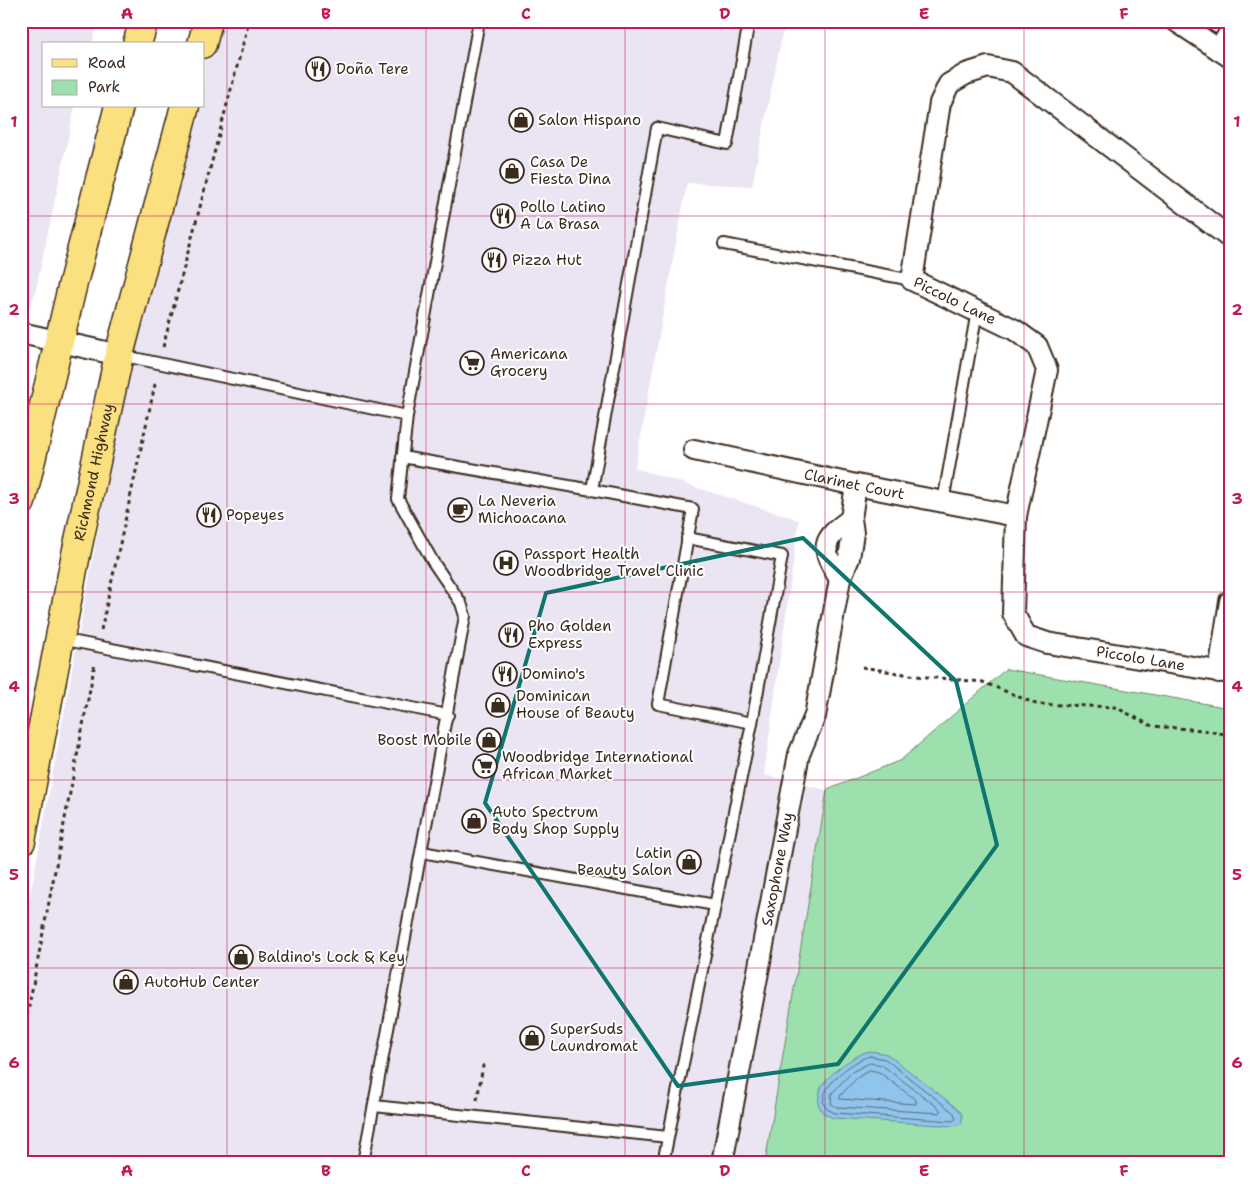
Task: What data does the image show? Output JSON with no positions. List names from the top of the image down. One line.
{"streets":{"main road":["Richmond Highway"],"street":["Piccolo Lane","Clarinet Court","Saxophone Way"]},"crossings":[["Piccolo Lane","Clarinet Court"],["Clarinet Court","Saxophone Way"]],"places":{"restaurant":["Doña Tere","Pollo Latino A La Brasa","Pizza Hut","Popeyes","Pho Golden Express","Domino's"],"shop":["Salon Hispano","Casa De Fiesta Dina","Dominican House of Beauty","Boost Mobile","Auto Spectrum Body Shop Supply","Latin Beauty Salon","Baldino's Lock & Key","AutoHub Center","SuperSuds Laundromat"],"supermarket":["Americana Grocery","Woodbridge International African Market"],"cafe":["La Neveria Michoacana"],"hospital":["Passport Health Woodbridge Travel Clinic"]},"legend":["Road","Park"],"grid":{"columns":["A","B","C","D","E","F"],"rows":["1","2","3","4","5","6"]}}
